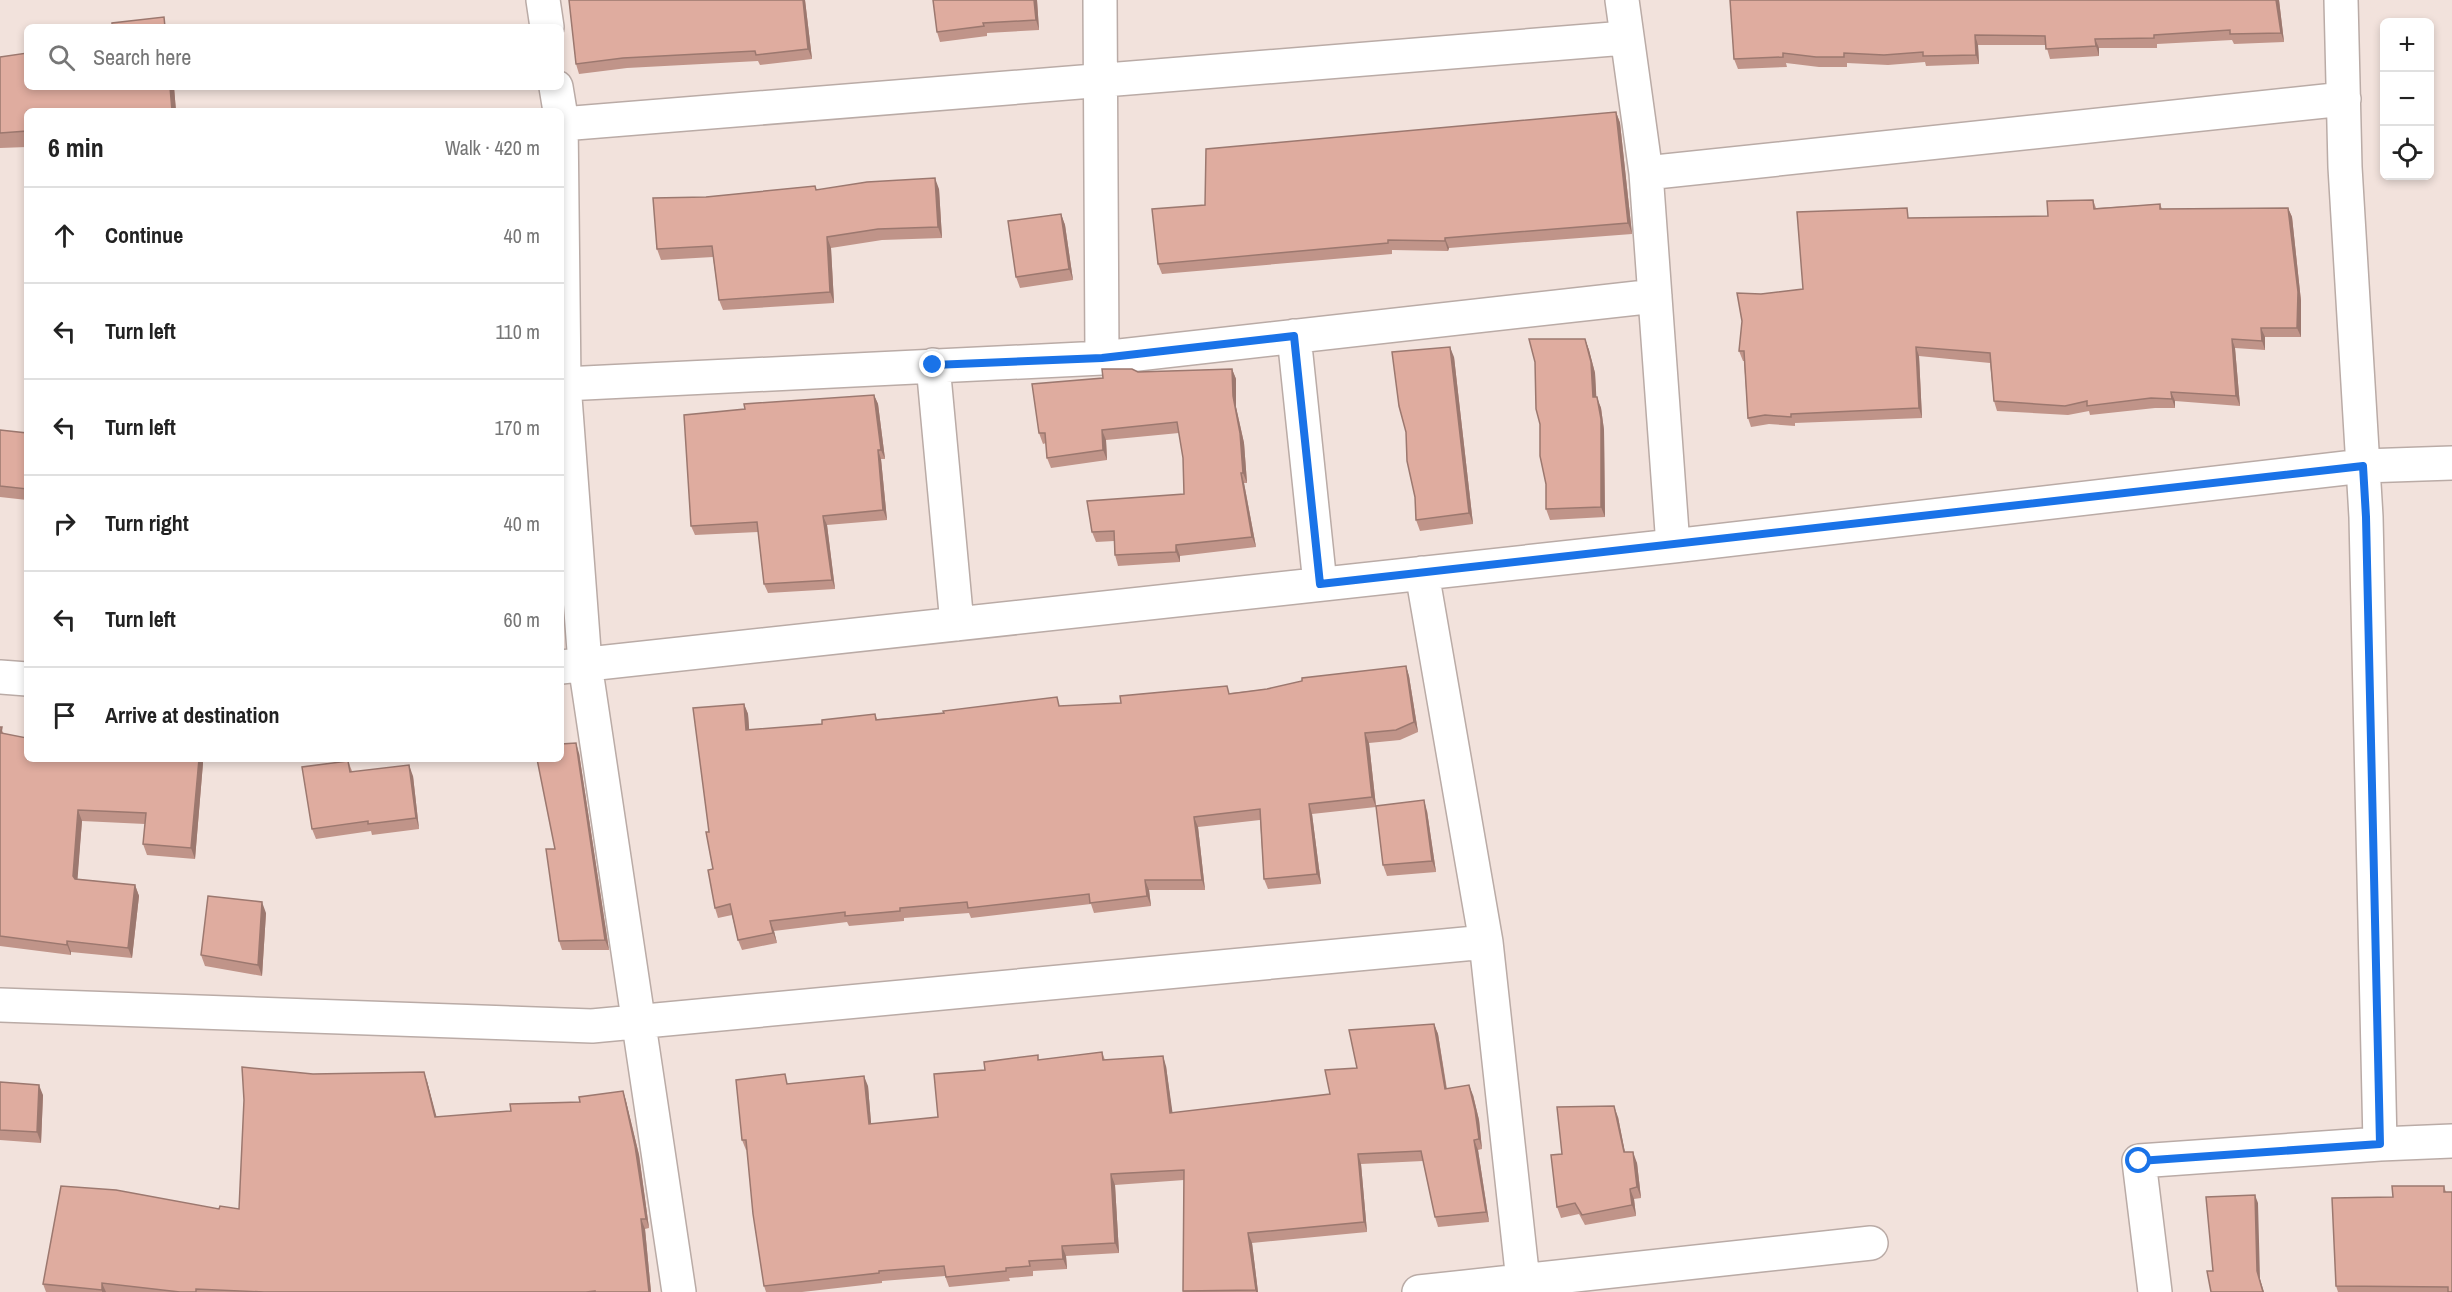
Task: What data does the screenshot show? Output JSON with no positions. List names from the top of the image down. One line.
{"page":{"map_buttons":["+","−"],"search":"Search here","heading":["6 min","Walk · 420 m"],"list":[["Continue","40 m"],["Turn left","110 m"],["Turn left","170 m"],["Turn right","40 m"],["Turn left","60 m"],"Arrive at destination"]}}
